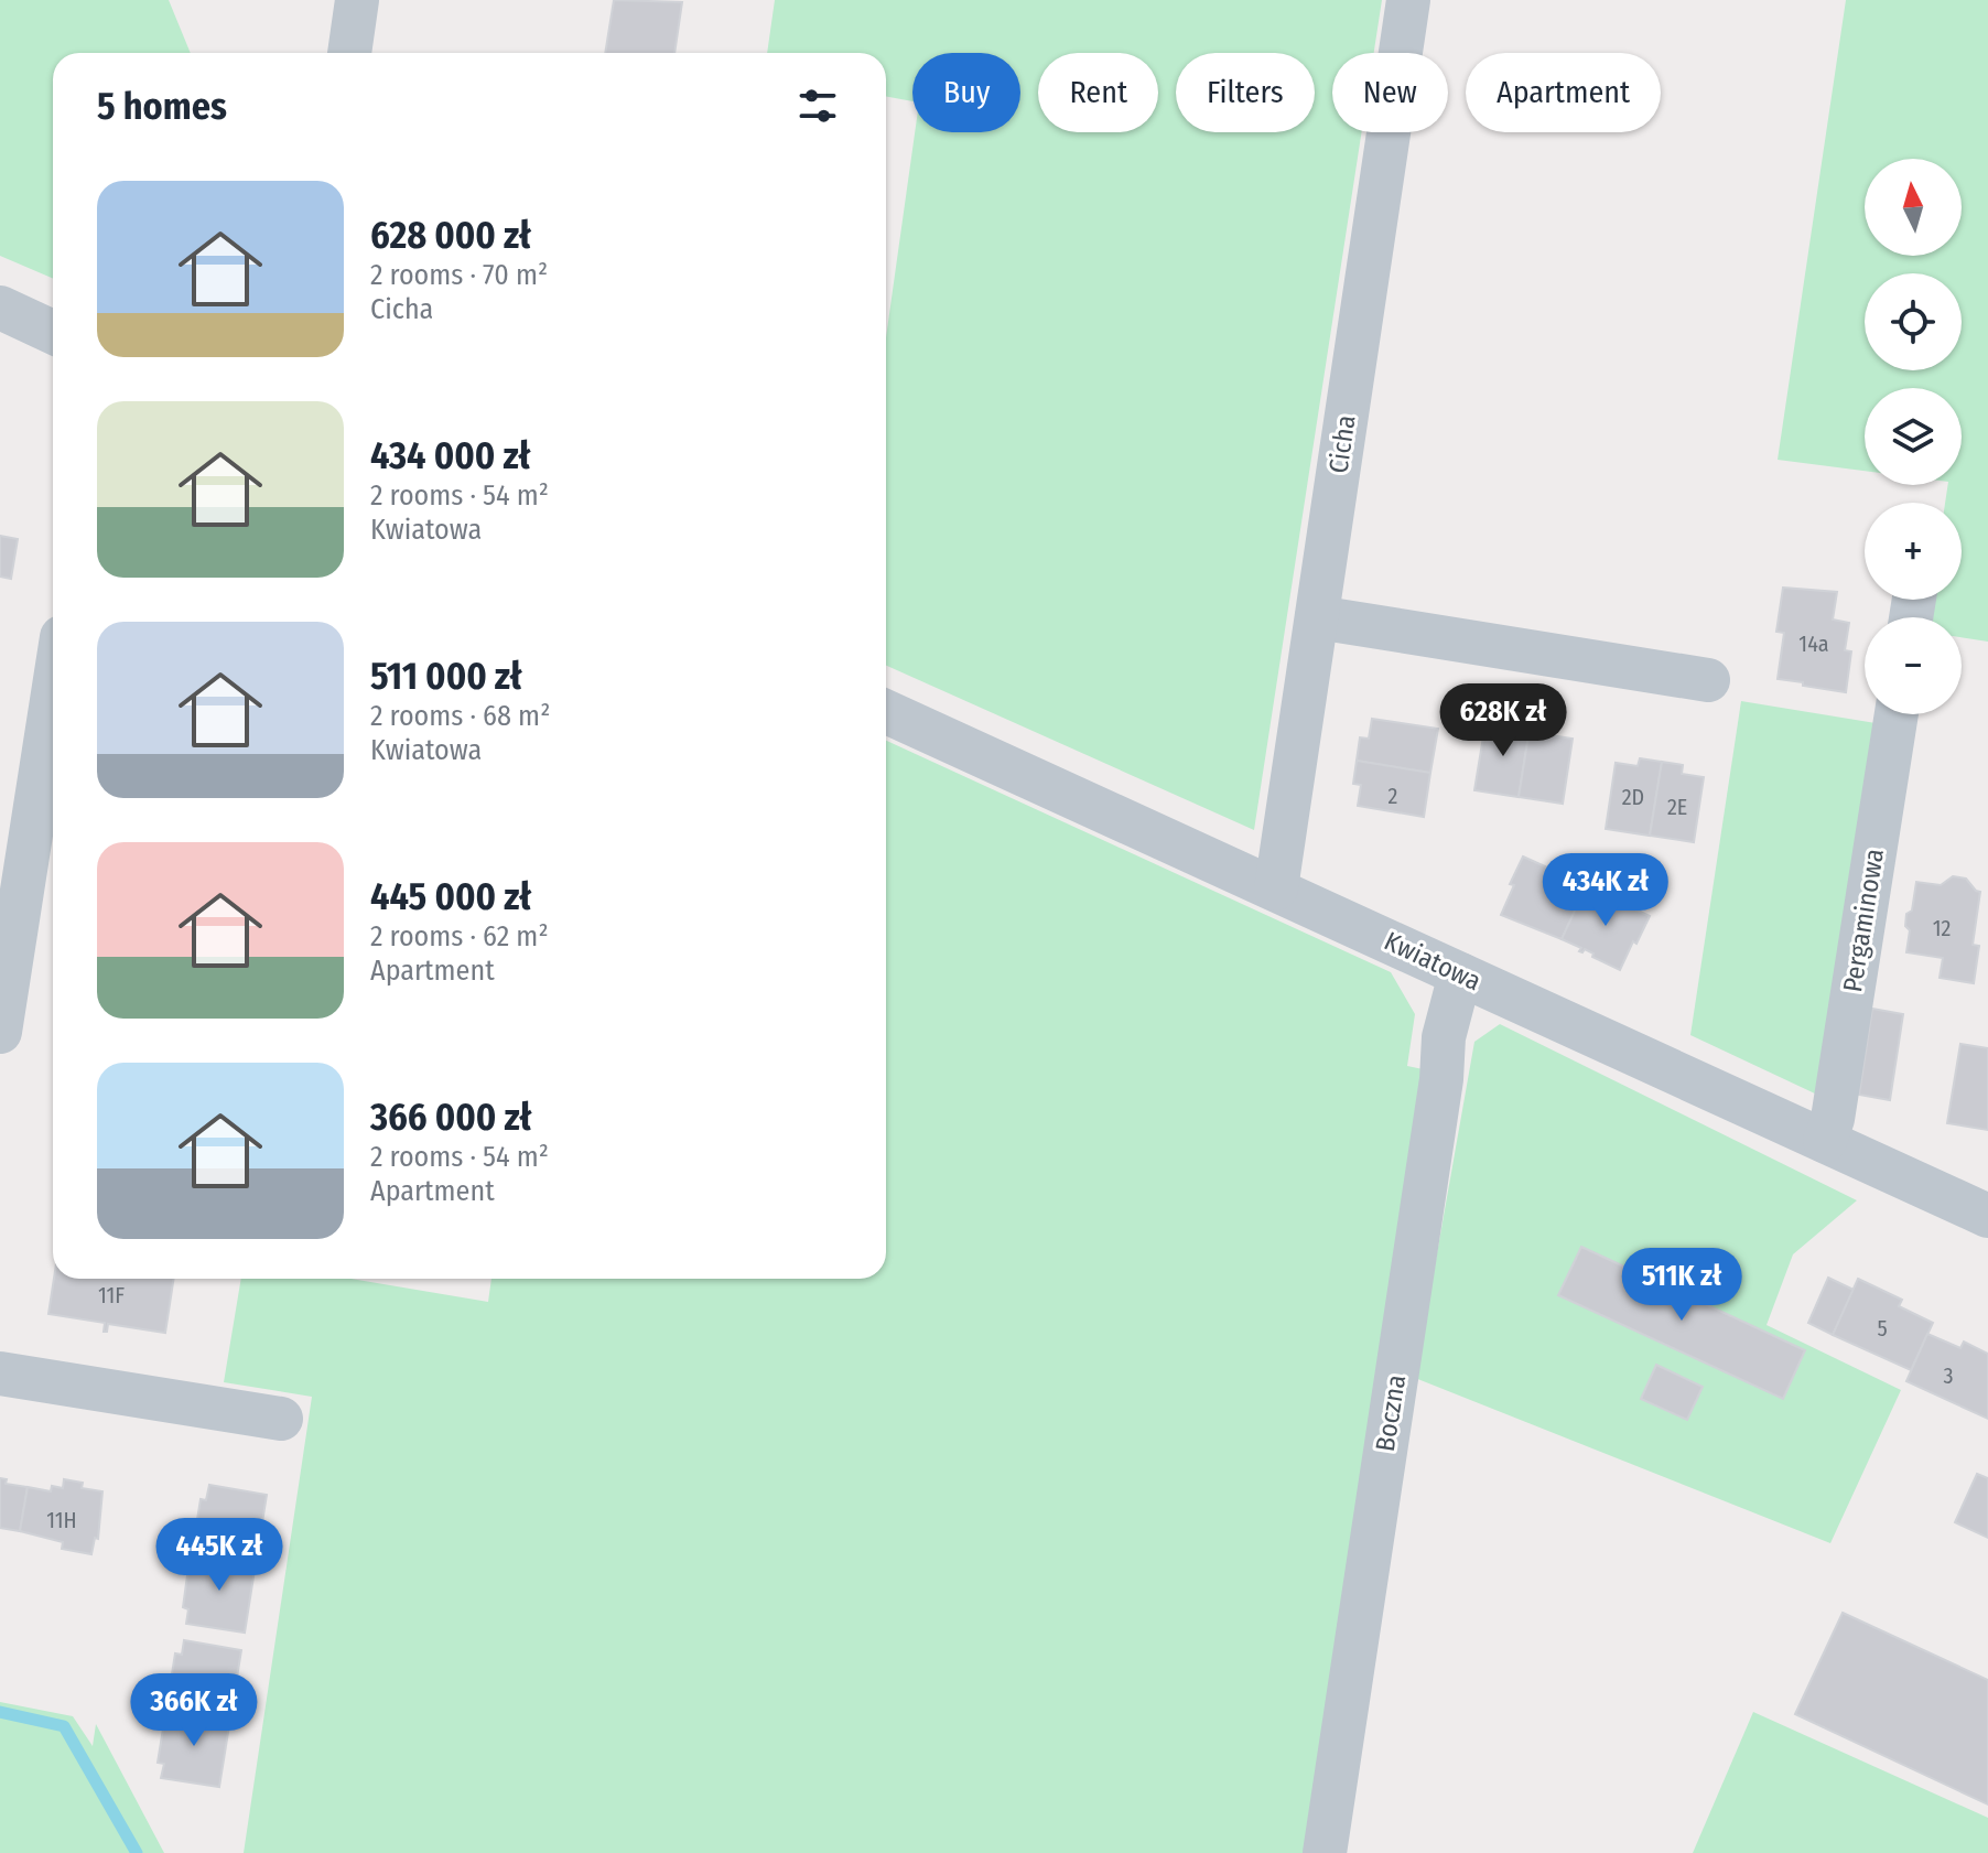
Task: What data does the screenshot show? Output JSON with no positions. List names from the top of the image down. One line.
{"streets":{"street":["Cicha","Pergaminowa","Kwiatowa","Boczna"]},"crossings":[["Cicha","Kwiatowa"],["Pergaminowa","Kwiatowa"],["Kwiatowa","Boczna"]],"house_numbers":["14a","2","2D","2E","12","11F","5","3","11H"],"north":"top","page":{"chip":["Buy","Rent","Filters","New","Apartment"],"heading":"5 homes","map_buttons":["+","−"],"list":[{"name":"628 000 zł","note":"2 rooms · 70 m² · Cicha"},{"name":"434 000 zł","note":"2 rooms · 54 m² · Kwiatowa"},{"name":"511 000 zł","note":"2 rooms · 68 m² · Kwiatowa"},{"name":"445 000 zł","note":"2 rooms · 62 m² · Apartment"},{"name":"366 000 zł","note":"2 rooms · 54 m² · Apartment"}],"price":["628K zł","434K zł","511K zł","445K zł","366K zł"]}}
